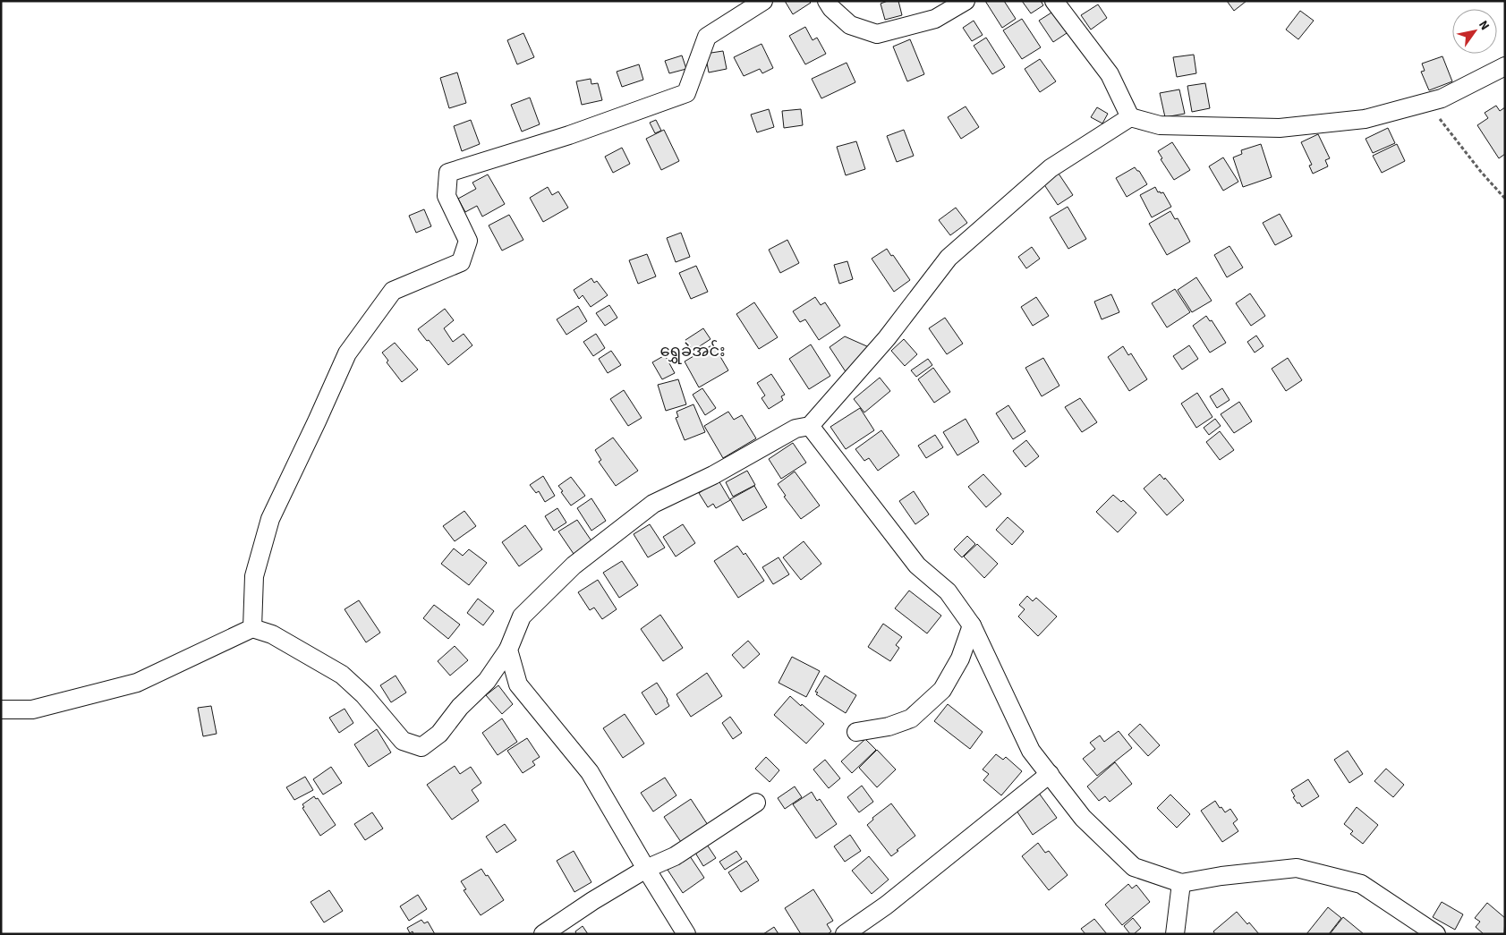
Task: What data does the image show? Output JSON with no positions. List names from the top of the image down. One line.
{"districts":["ရွှေခဲအင်း"],"north":"top right"}
